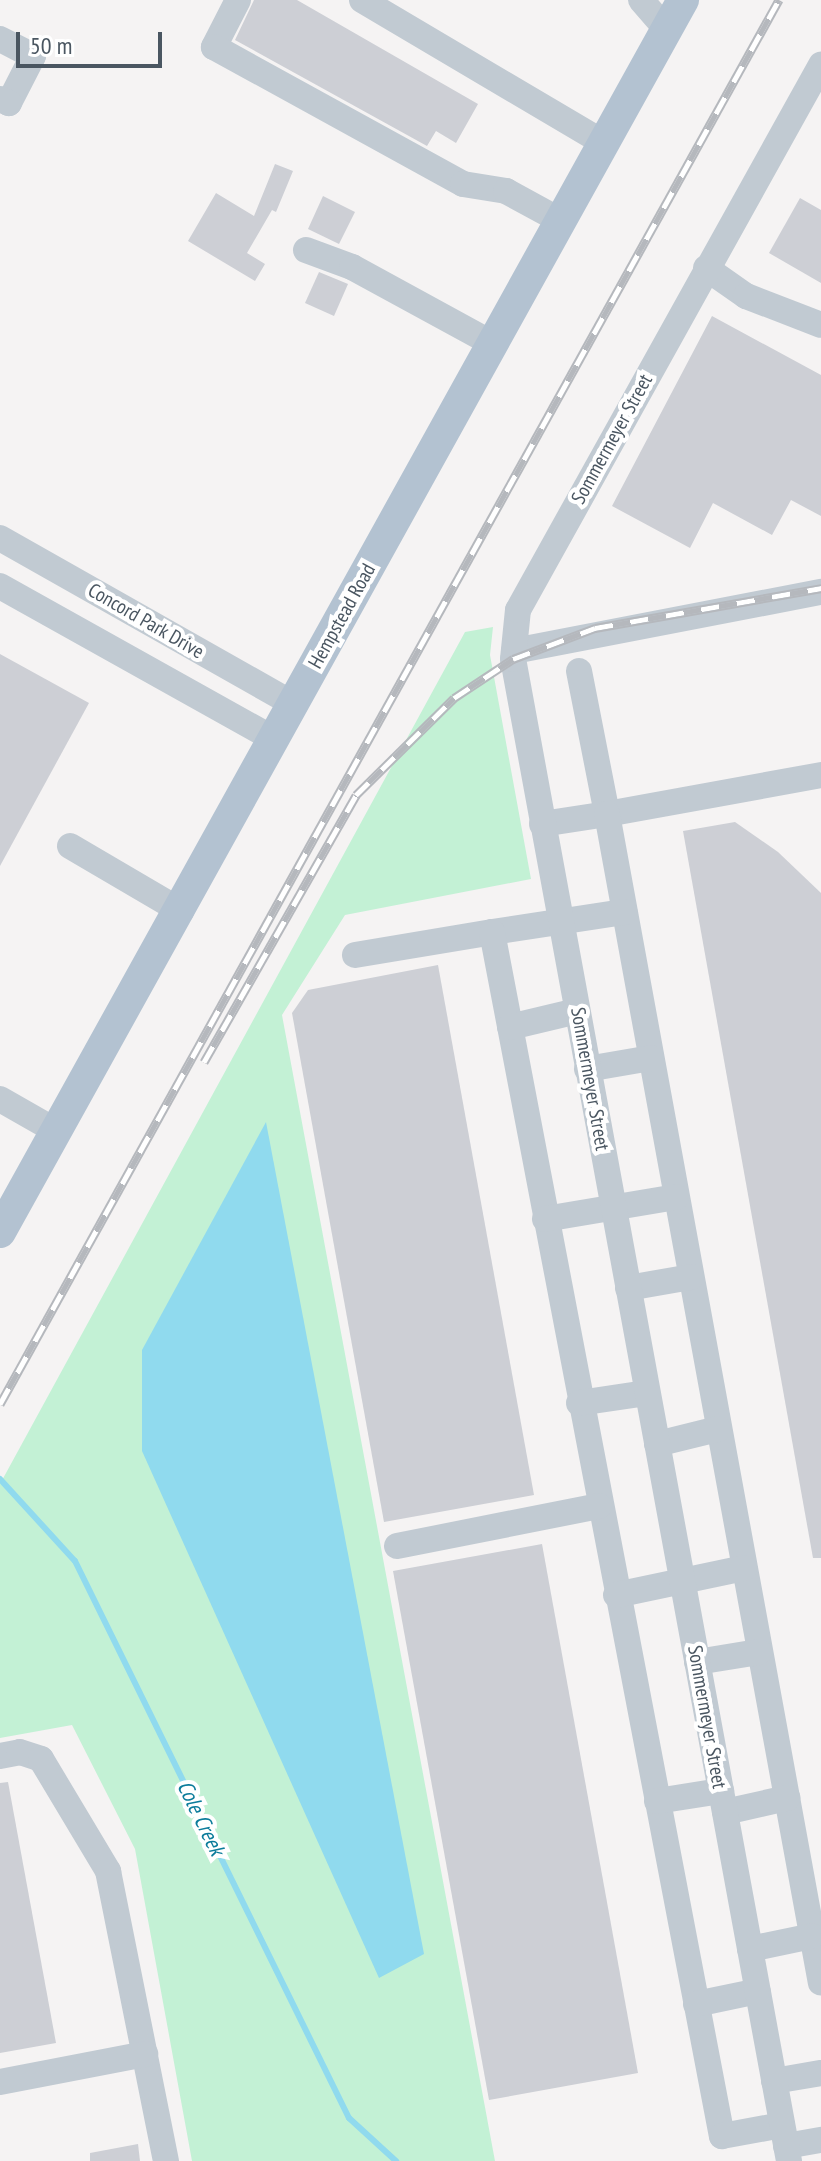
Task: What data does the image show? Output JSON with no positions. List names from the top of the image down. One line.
{"streets":{"main road":["Hempstead Road"],"street":["Sommermeyer Street","Concord Park Drive"]},"crossings":[["Hempstead Road","Concord Park Drive"]],"water":["Cole Creek"],"scale_bar":"50 m"}
